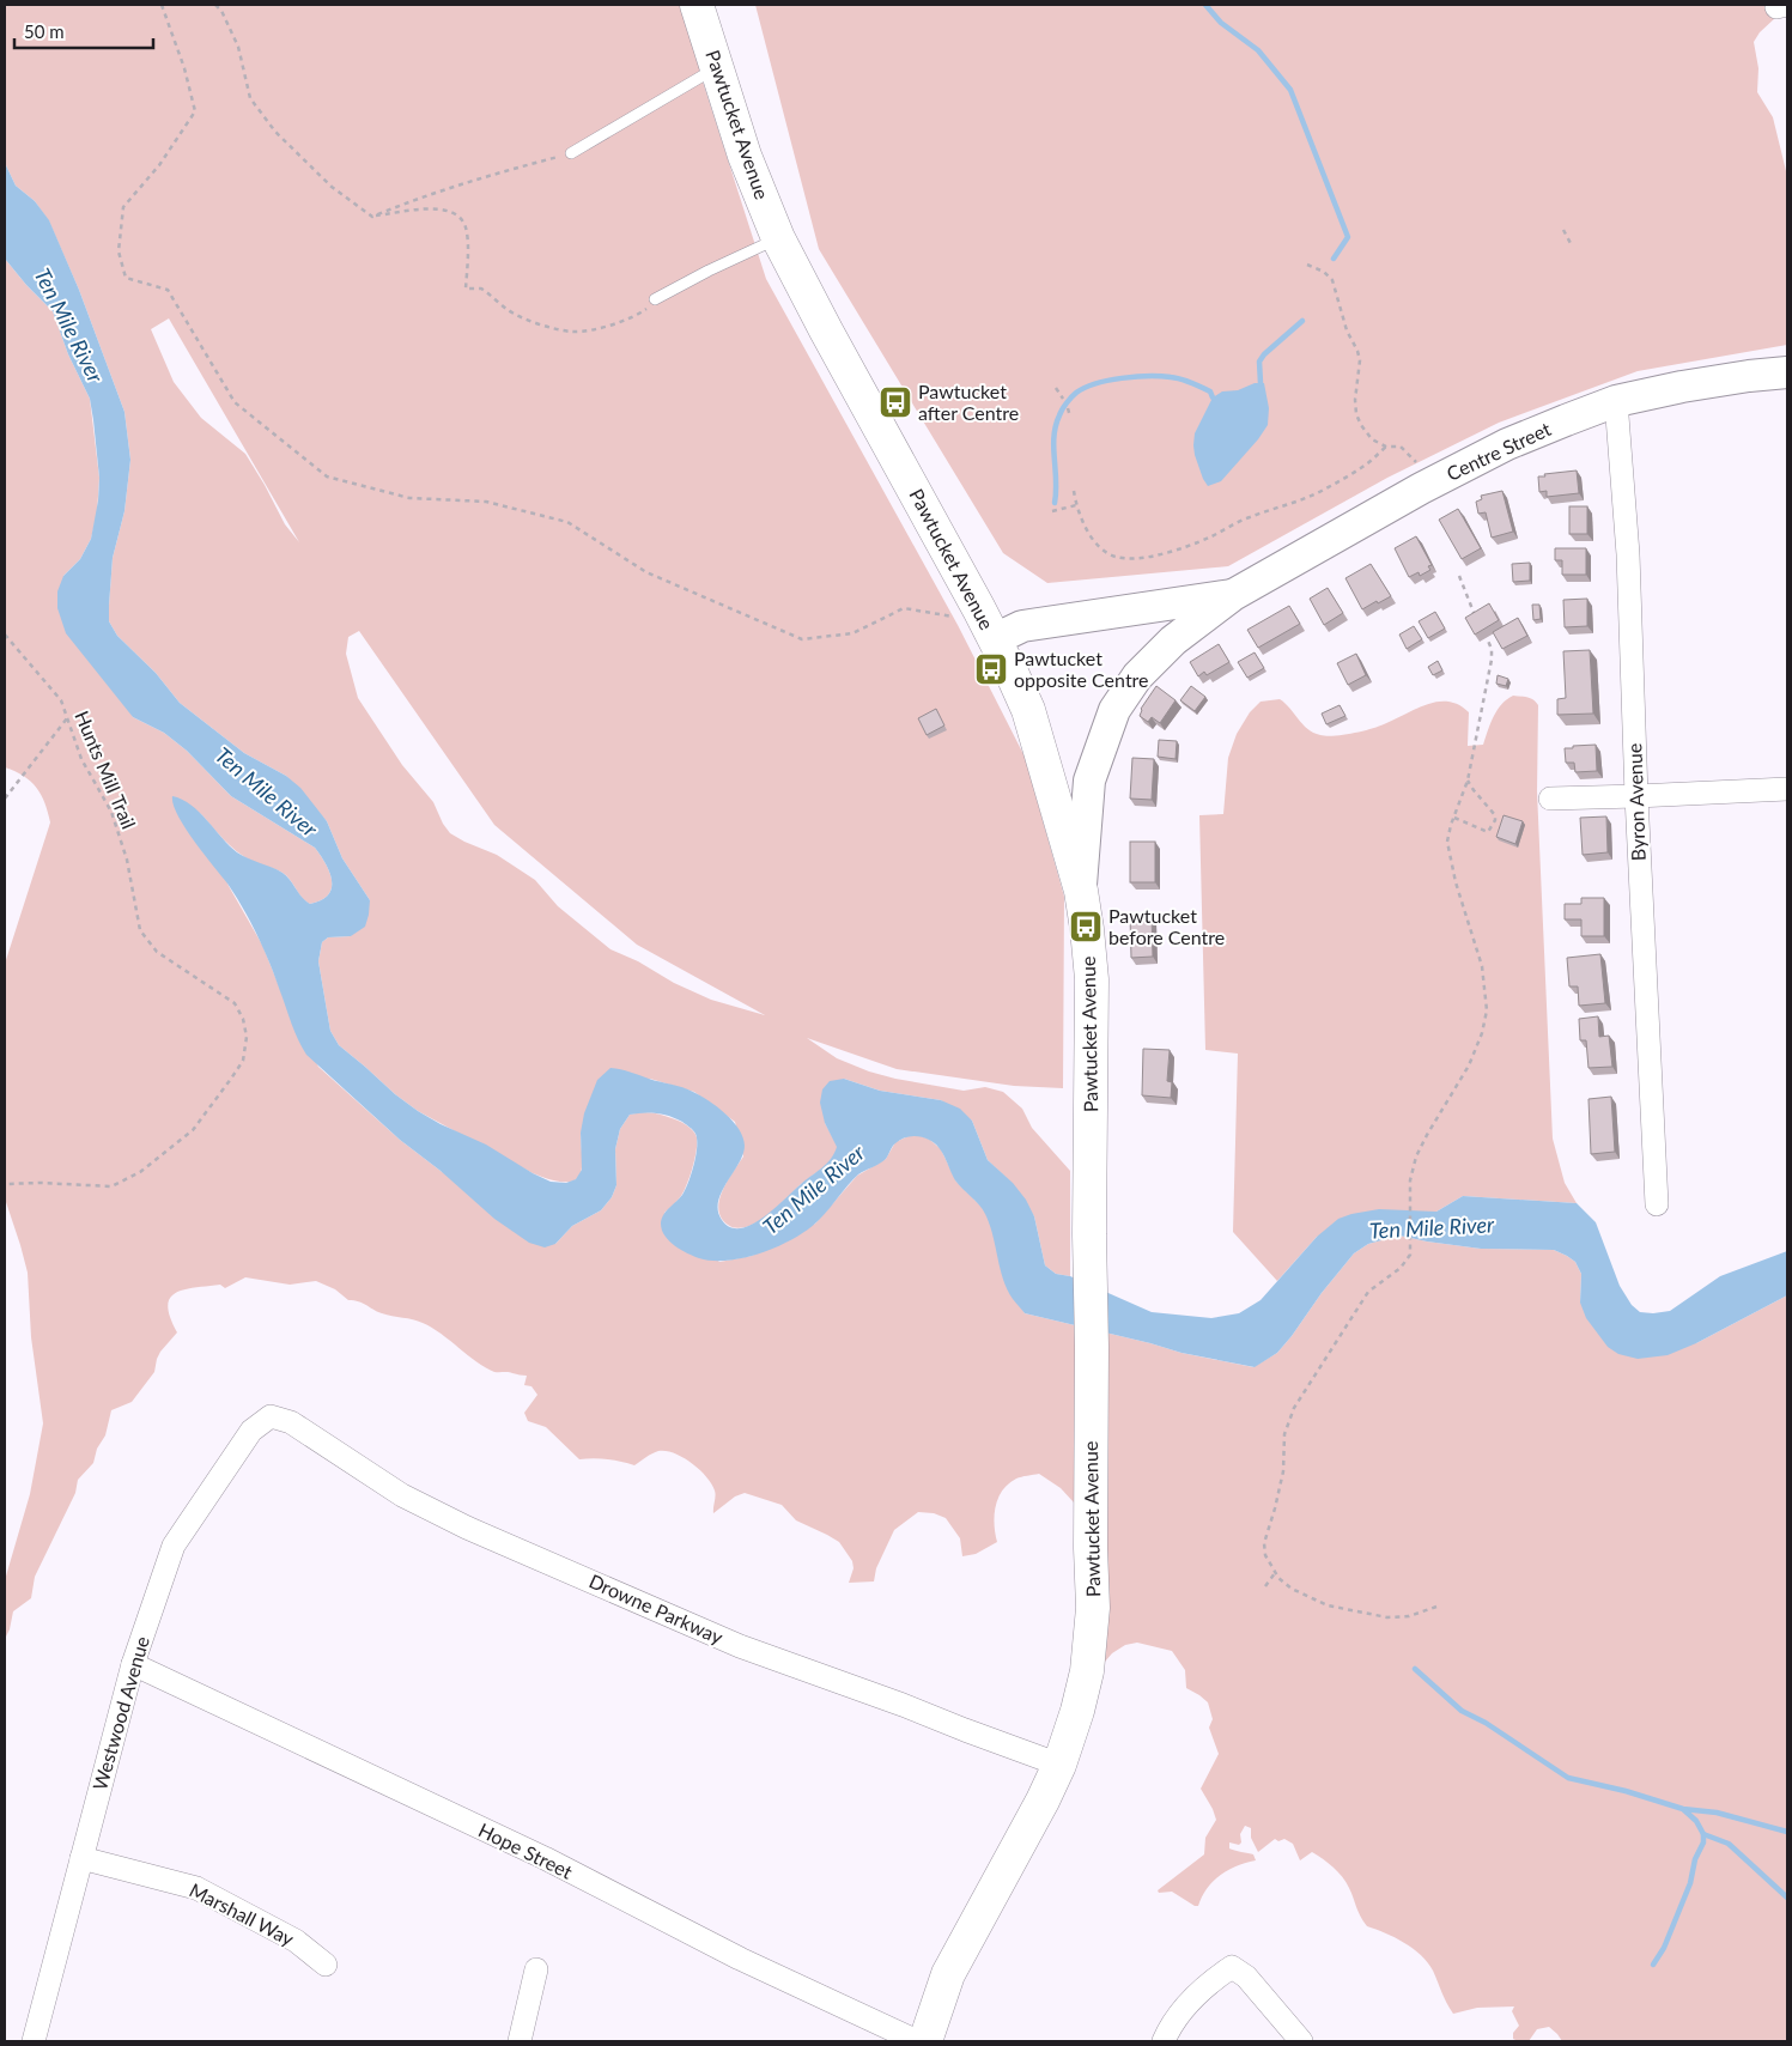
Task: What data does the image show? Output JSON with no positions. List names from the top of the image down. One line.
{"streets":{"main road":["Pawtucket Avenue","Centre Street"],"street":["Byron Avenue","Drowne Parkway","Westwood Avenue","Hope Street","Marshall Way"],"path":["Hunts Mill Trail"]},"crossings":[["Pawtucket Avenue","Centre Street"],["Pawtucket Avenue","Drowne Parkway"],["Centre Street","Byron Avenue"],["Drowne Parkway","Westwood Avenue"],["Westwood Avenue","Hope Street"],["Westwood Avenue","Marshall Way"]],"water":["Ten Mile River"],"places":{"bus stop":["Pawtucket after Centre","Pawtucket opposite Centre","Pawtucket before Centre"]},"scale_bar":"50 m"}
